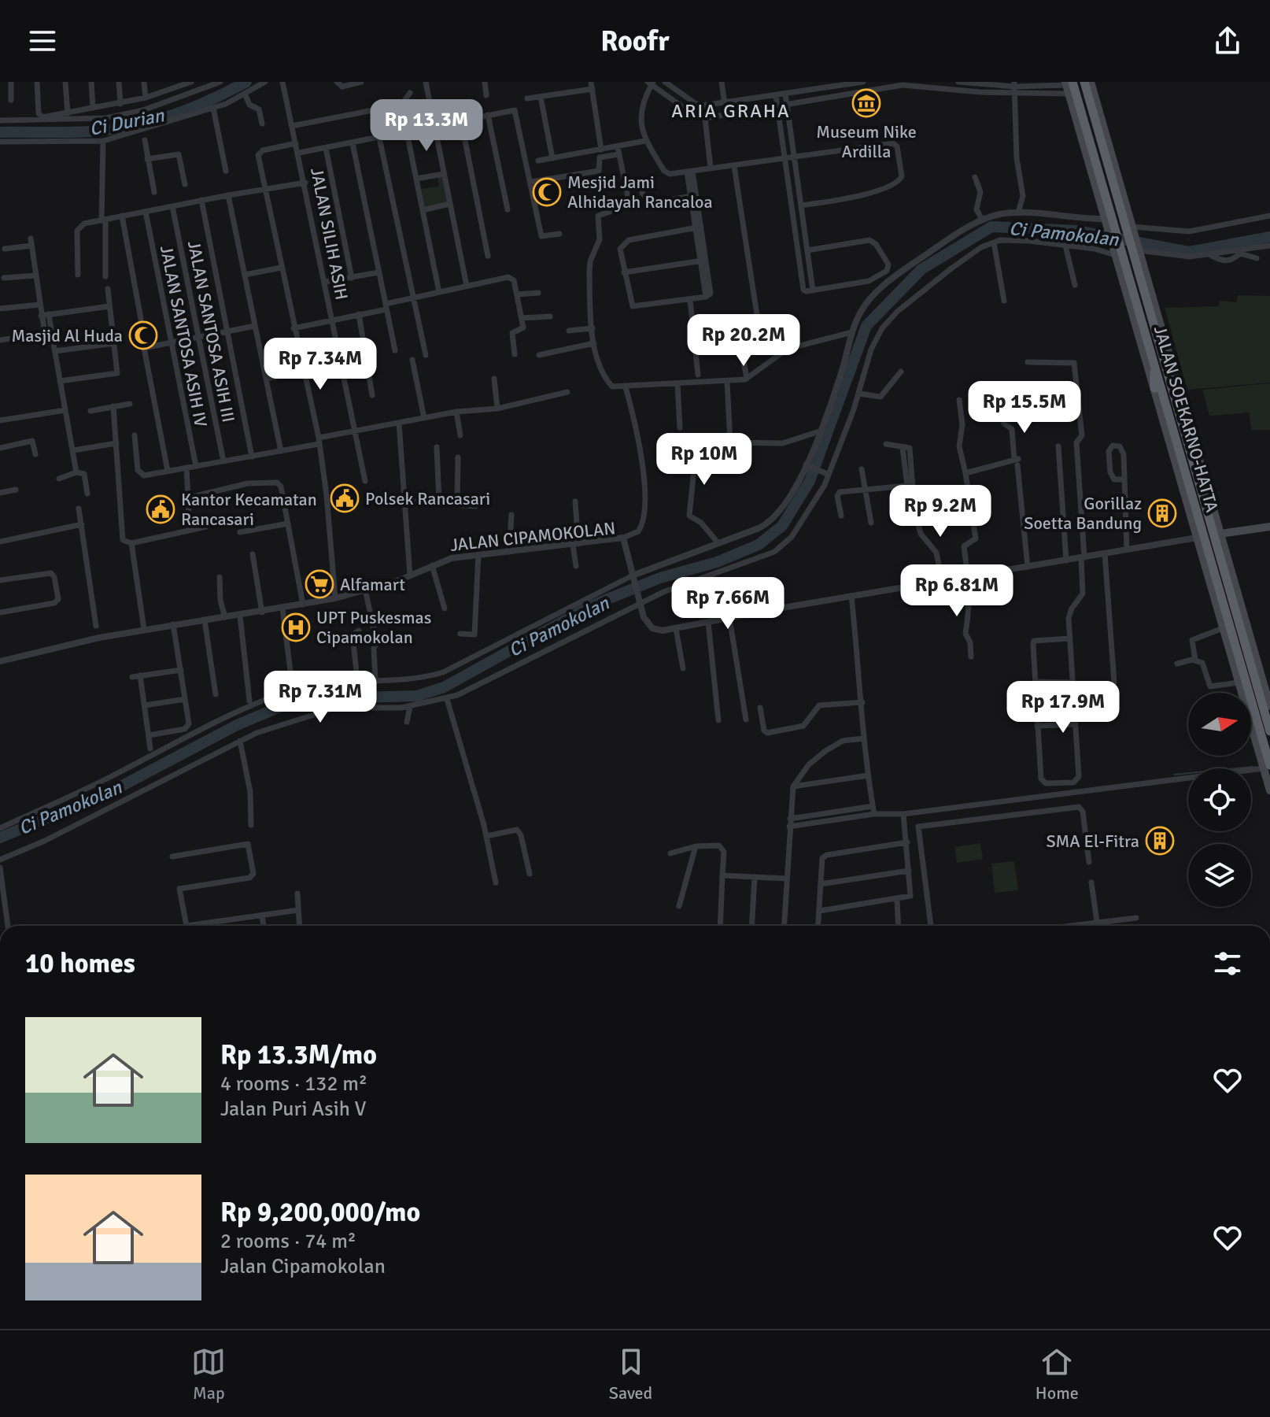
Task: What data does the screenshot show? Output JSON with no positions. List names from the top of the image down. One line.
{"streets":{"highway":["JALAN SOEKARNO-HATTA"],"street":["JALAN SILIH ASIH","JALAN SANTOSA ASIH III","JALAN SANTOSA ASIH IV","JALAN CIPAMOKOLAN"]},"crossings":[["JALAN SOEKARNO-HATTA","JALAN CIPAMOKOLAN"]],"districts":["ARIA GRAHA"],"water":["Ci Durian","Ci Pamokolan"],"places":{"museum":["Museum Nike Ardilla"],"mosque":["Mesjid Jami Alhidayah Rancaloa","Masjid Al Huda"],"public building":["Polsek Rancasari","Kantor Kecamatan Rancasari"],"building":["Gorillaz Soetta Bandung","SMA El-Fitra"],"supermarket":["Alfamart"],"hospital":["UPT Puskesmas Cipamokolan"]},"north":"right","page":{"header":"Roofr","price":["Rp 13.3M","Rp 20.2M","Rp 7.34M","Rp 15.5M","Rp 10M","Rp 9.2M","Rp 6.81M","Rp 7.66M","Rp 7.31M","Rp 17.9M"],"heading":"10 homes","list":[{"name":"Rp 13.3M/mo","note":"4 rooms · 132 m² · Jalan Puri Asih V"},{"name":"Rp 9,200,000/mo","note":"2 rooms · 74 m² · Jalan Cipamokolan"}],"tabs":["Map","Saved","Home"]}}
